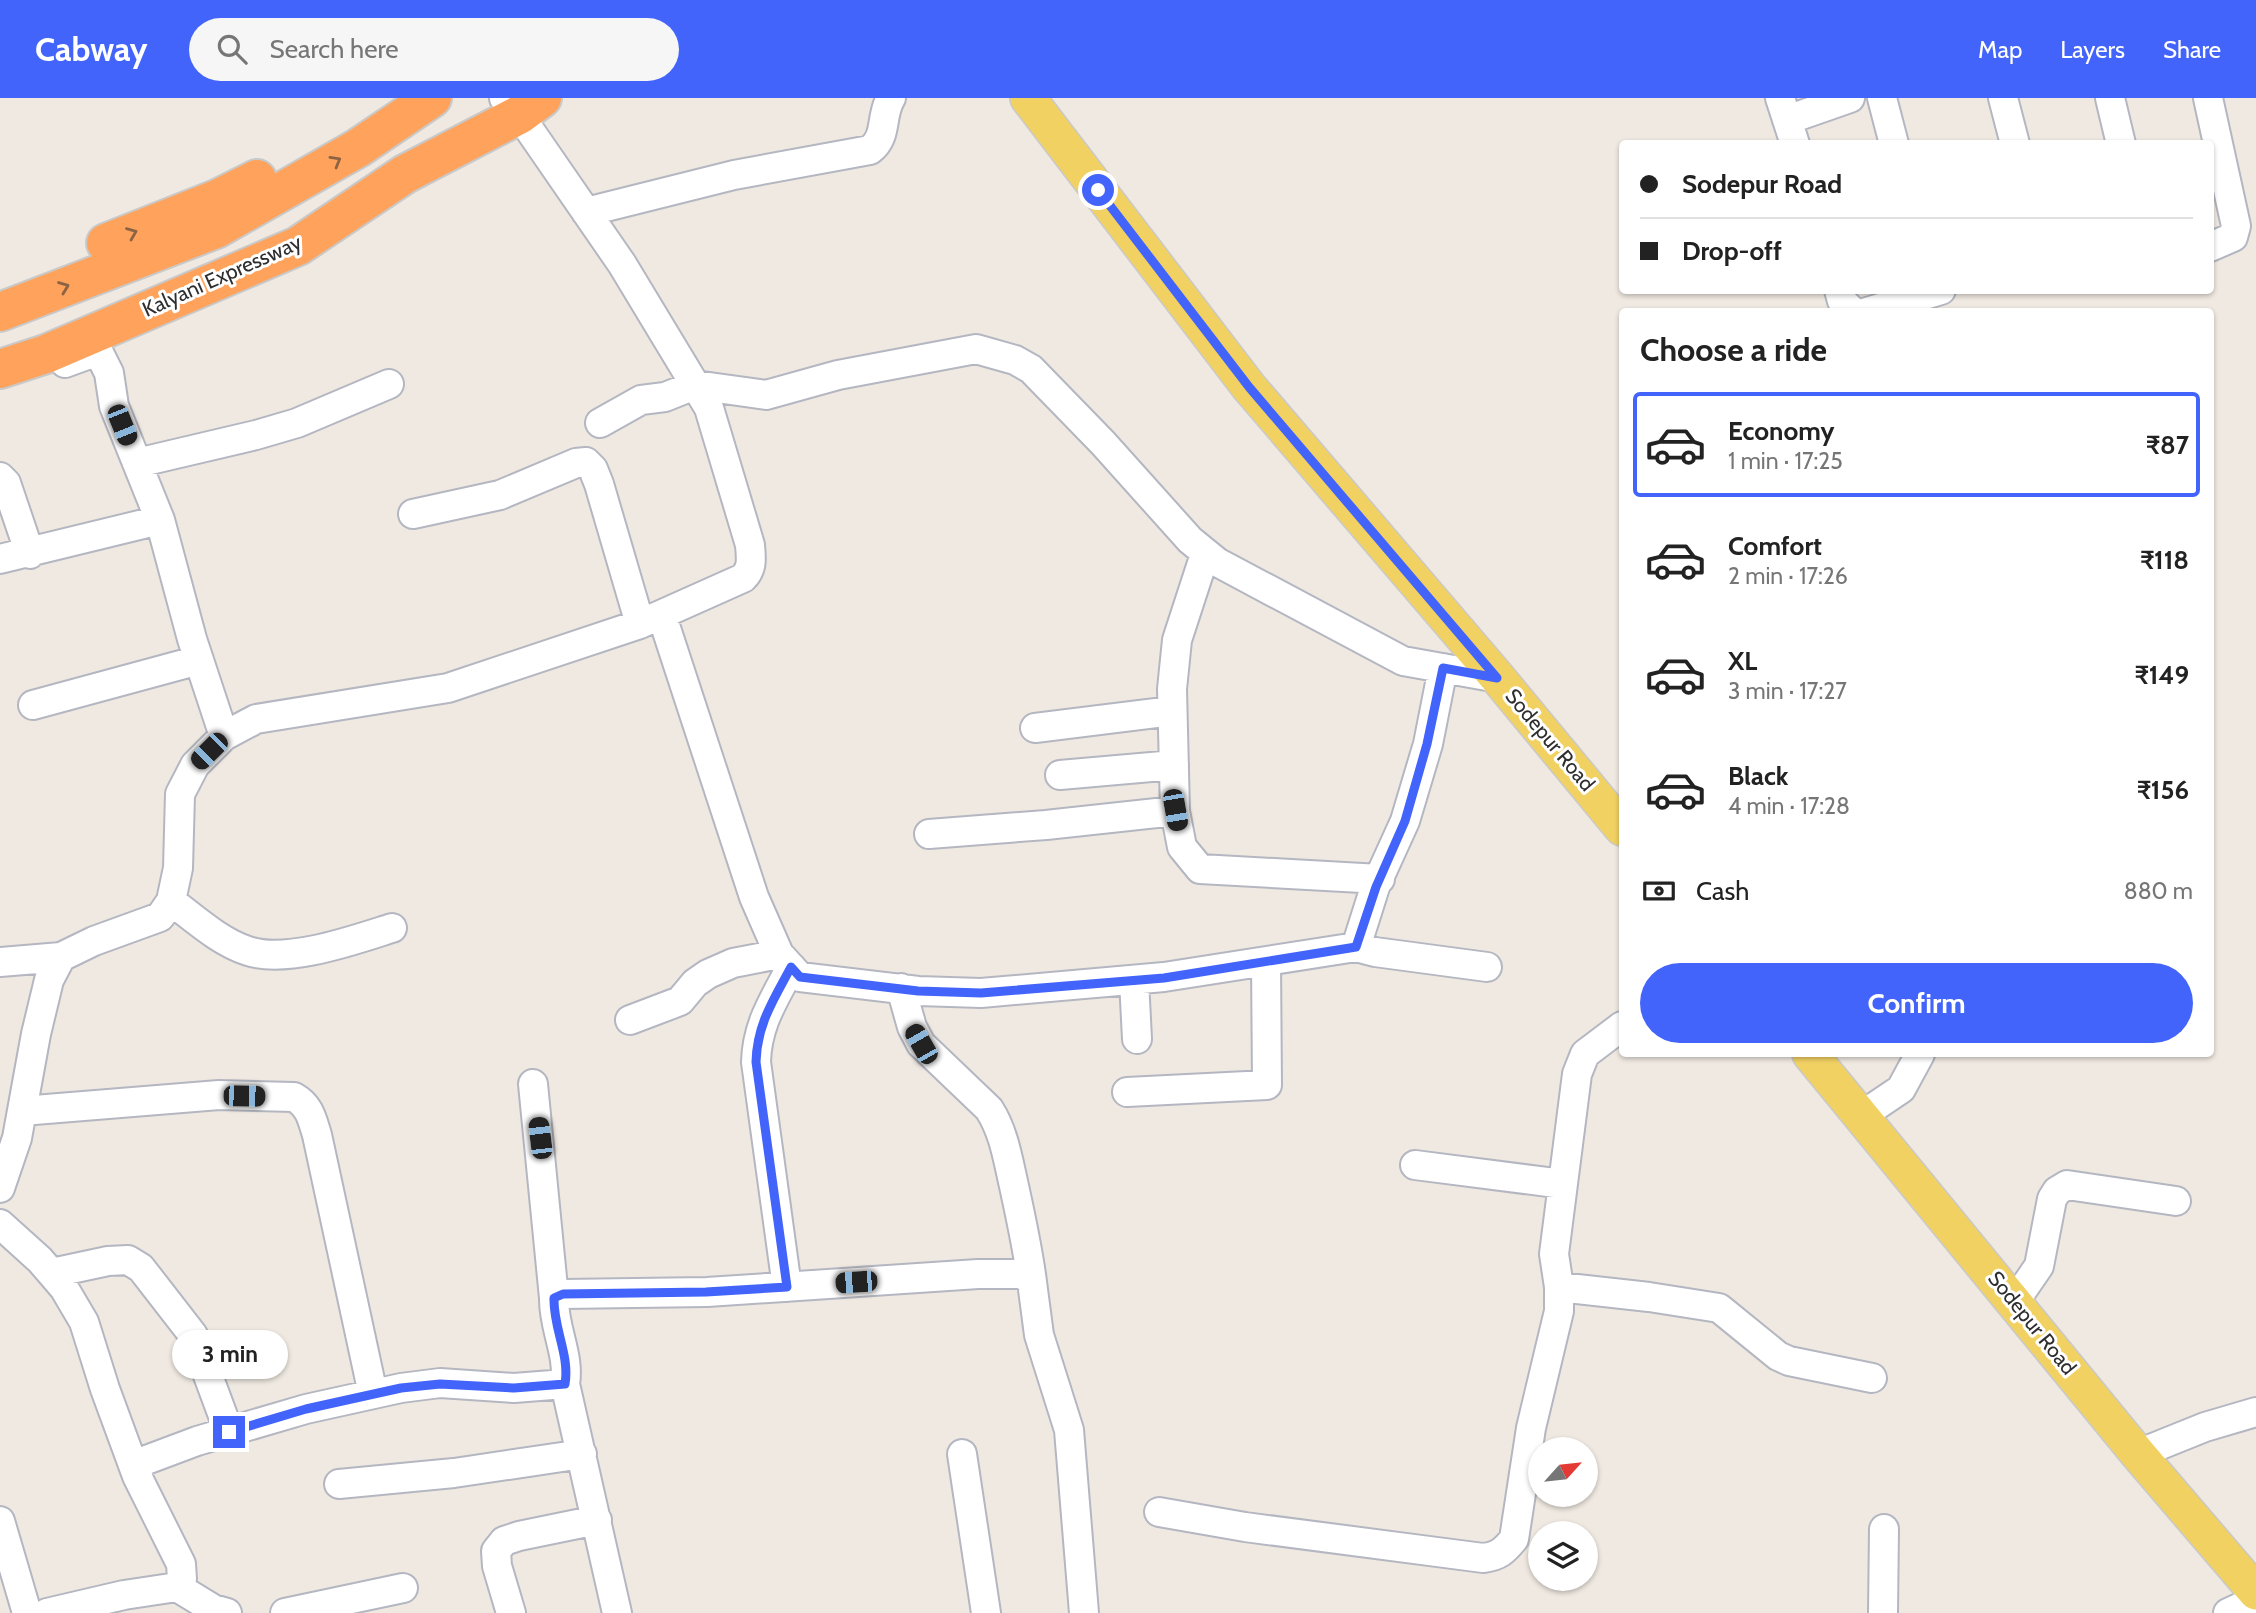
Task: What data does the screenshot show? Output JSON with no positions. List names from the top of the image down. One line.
{"streets":{"highway":["Kalyani Expressway"],"main road":["Sodepur Road"]},"north":"top right","page":{"header":"Cabway","search":"Search here","nav":["Map","Layers","Share"],"banner":["Sodepur Road","Drop-off"],"heading":"Choose a ride","list":[{"name":"Economy","note":"1 min · 17:25","value":"₹87"},{"name":"Comfort","note":"2 min · 17:26","value":"₹118"},{"name":"XL","note":"3 min · 17:27","value":"₹149"},{"name":"Black","note":"4 min · 17:28","value":"₹156"}],"pay":["Cash","880 m"],"buttons":"Confirm","bubble":"3 min"}}
